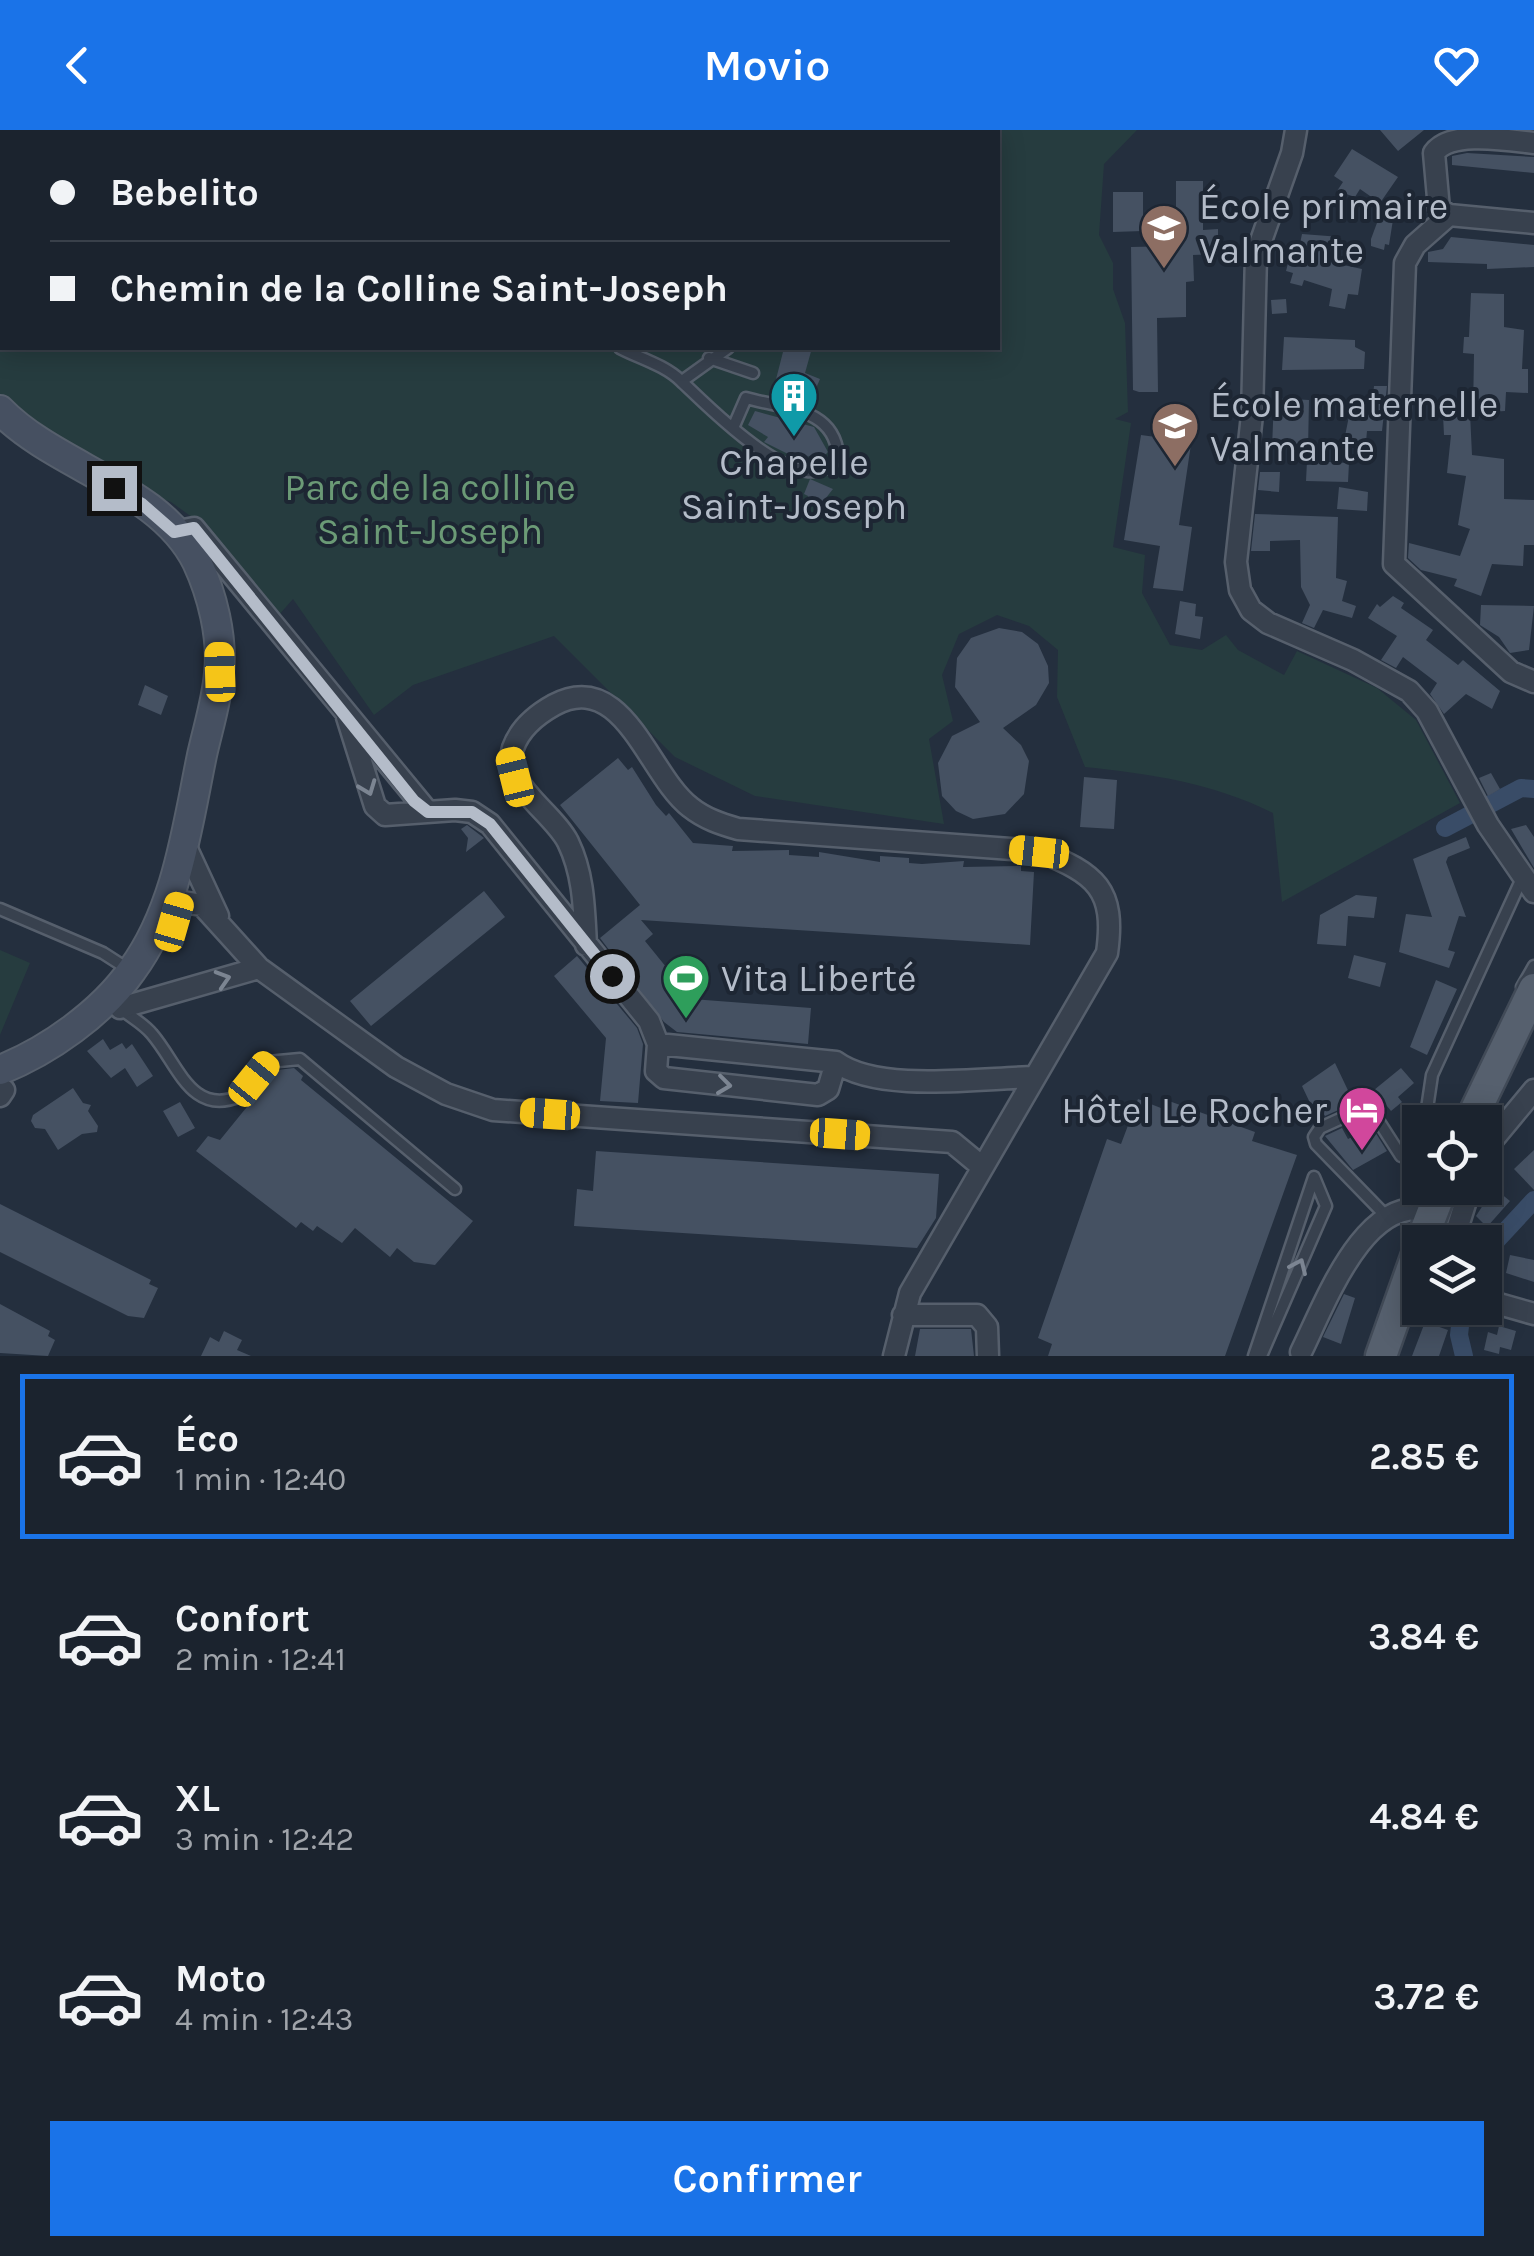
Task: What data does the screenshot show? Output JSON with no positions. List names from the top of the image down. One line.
{"parks":["Parc de la colline Saint-Joseph"],"places":{"school or university":["École primaire Valmante","École maternelle Valmante"],"building":["Chapelle Saint-Joseph"],"sports":["Vita Liberté"],"hotel":["Hôtel Le Rocher"]},"page":{"header":"Movio","banner":["Bebelito","Chemin de la Colline Saint-Joseph"],"list":[{"name":"Éco","note":"1 min · 12:40","value":"2.85 €"},{"name":"Confort","note":"2 min · 12:41","value":"3.84 €"},{"name":"XL","note":"3 min · 12:42","value":"4.84 €"},{"name":"Moto","note":"4 min · 12:43","value":"3.72 €"}],"buttons":"Confirmer"}}
